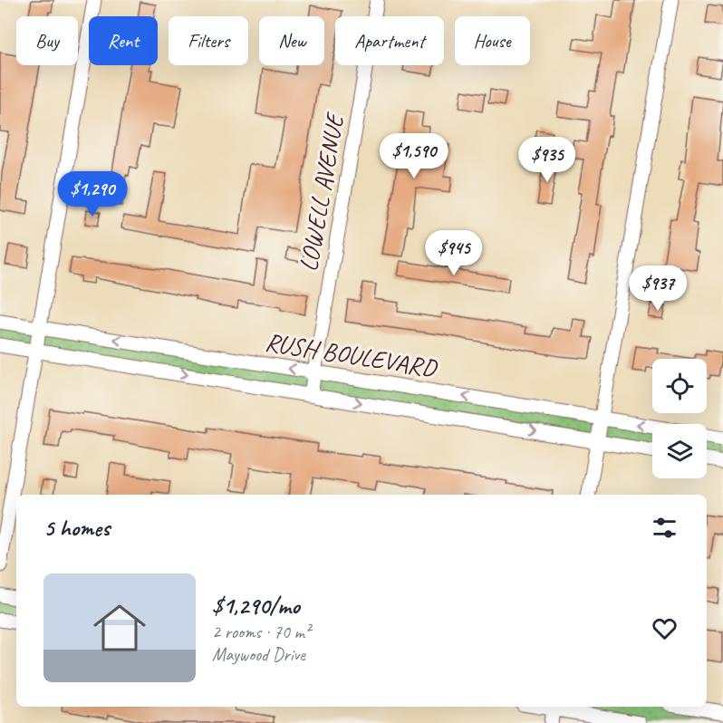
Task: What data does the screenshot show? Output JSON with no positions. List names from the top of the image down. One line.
{"streets":{"street":["LOWELL AVENUE","RUSH BOULEVARD"]},"crossings":[["LOWELL AVENUE","RUSH BOULEVARD"]],"page":{"chip":["Buy","Rent","Filters","New","Apartment","House"],"price":["$1,590","$935","$1,290","$945","$937"],"heading":"5 homes","list":[{"name":"$1,290/mo","note":"2 rooms · 70 m² · Maywood Drive"}]}}
